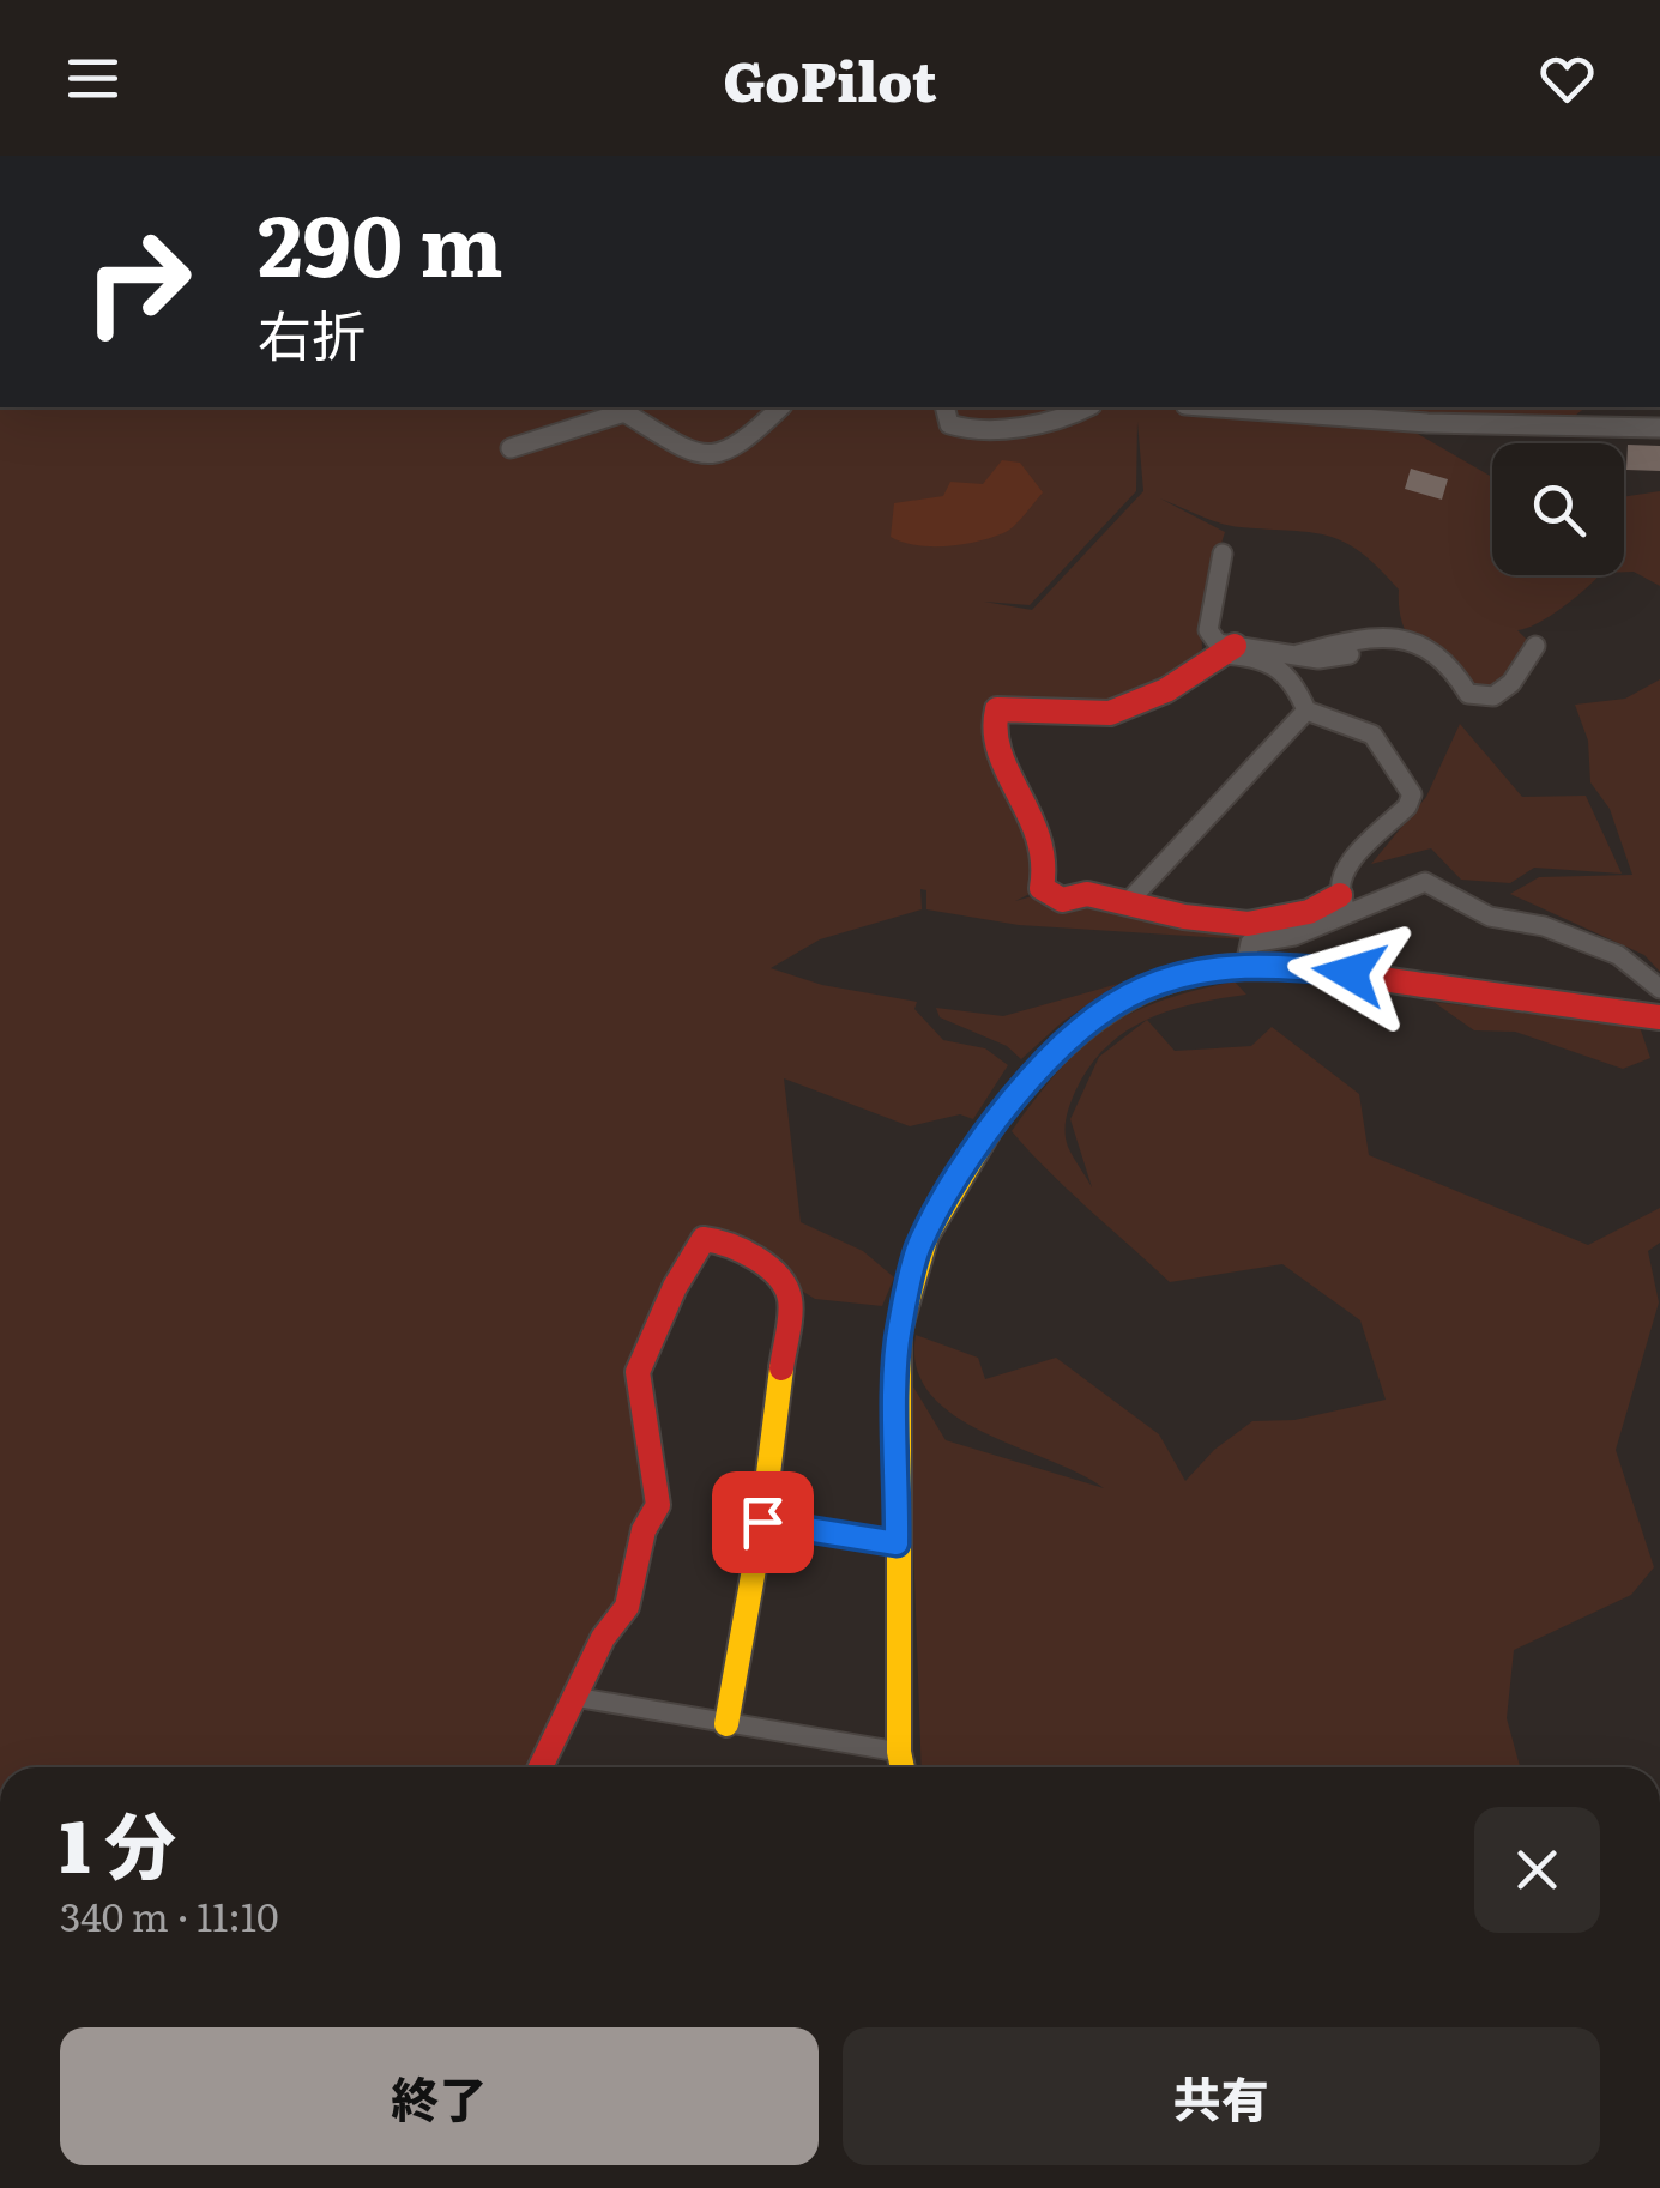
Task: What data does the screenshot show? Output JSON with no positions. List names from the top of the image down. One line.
{"page":{"header":"GoPilot","turn":["290 m","右折"],"heading":["1 分","340 m · 11:10"],"buttons":["終了","共有"]}}
